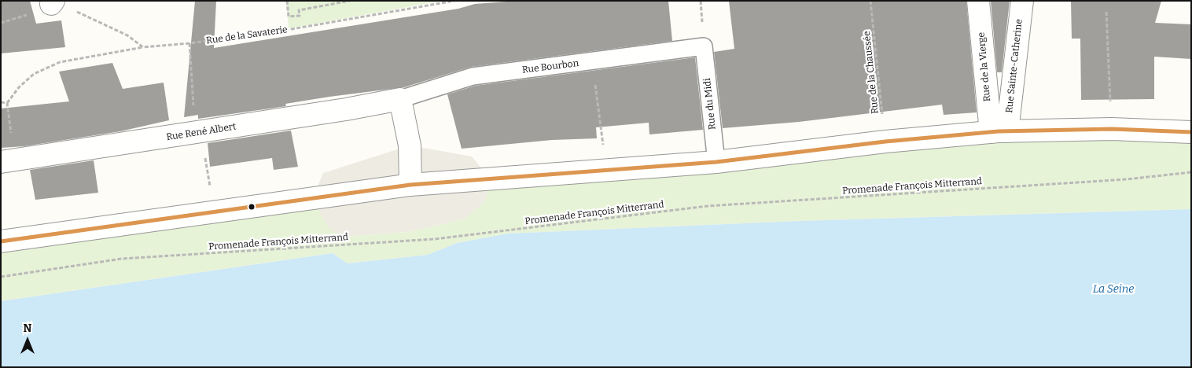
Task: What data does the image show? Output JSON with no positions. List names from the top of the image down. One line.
{"streets":{"street":["Rue Sainte-Catherine","Rue de la Vierge","Rue René Albert"],"lane":["Rue Bourbon","Rue du Midi"],"path":["Rue de la Savaterie","Rue de la Chaussée","Promenade François Mitterrand"]},"crossings":[["Rue Sainte-Catherine","Rue de la Vierge"],["Rue Bourbon","Rue du Midi"],["Rue Bourbon","Rue René Albert"]],"water":["La Seine"],"north":"top"}
